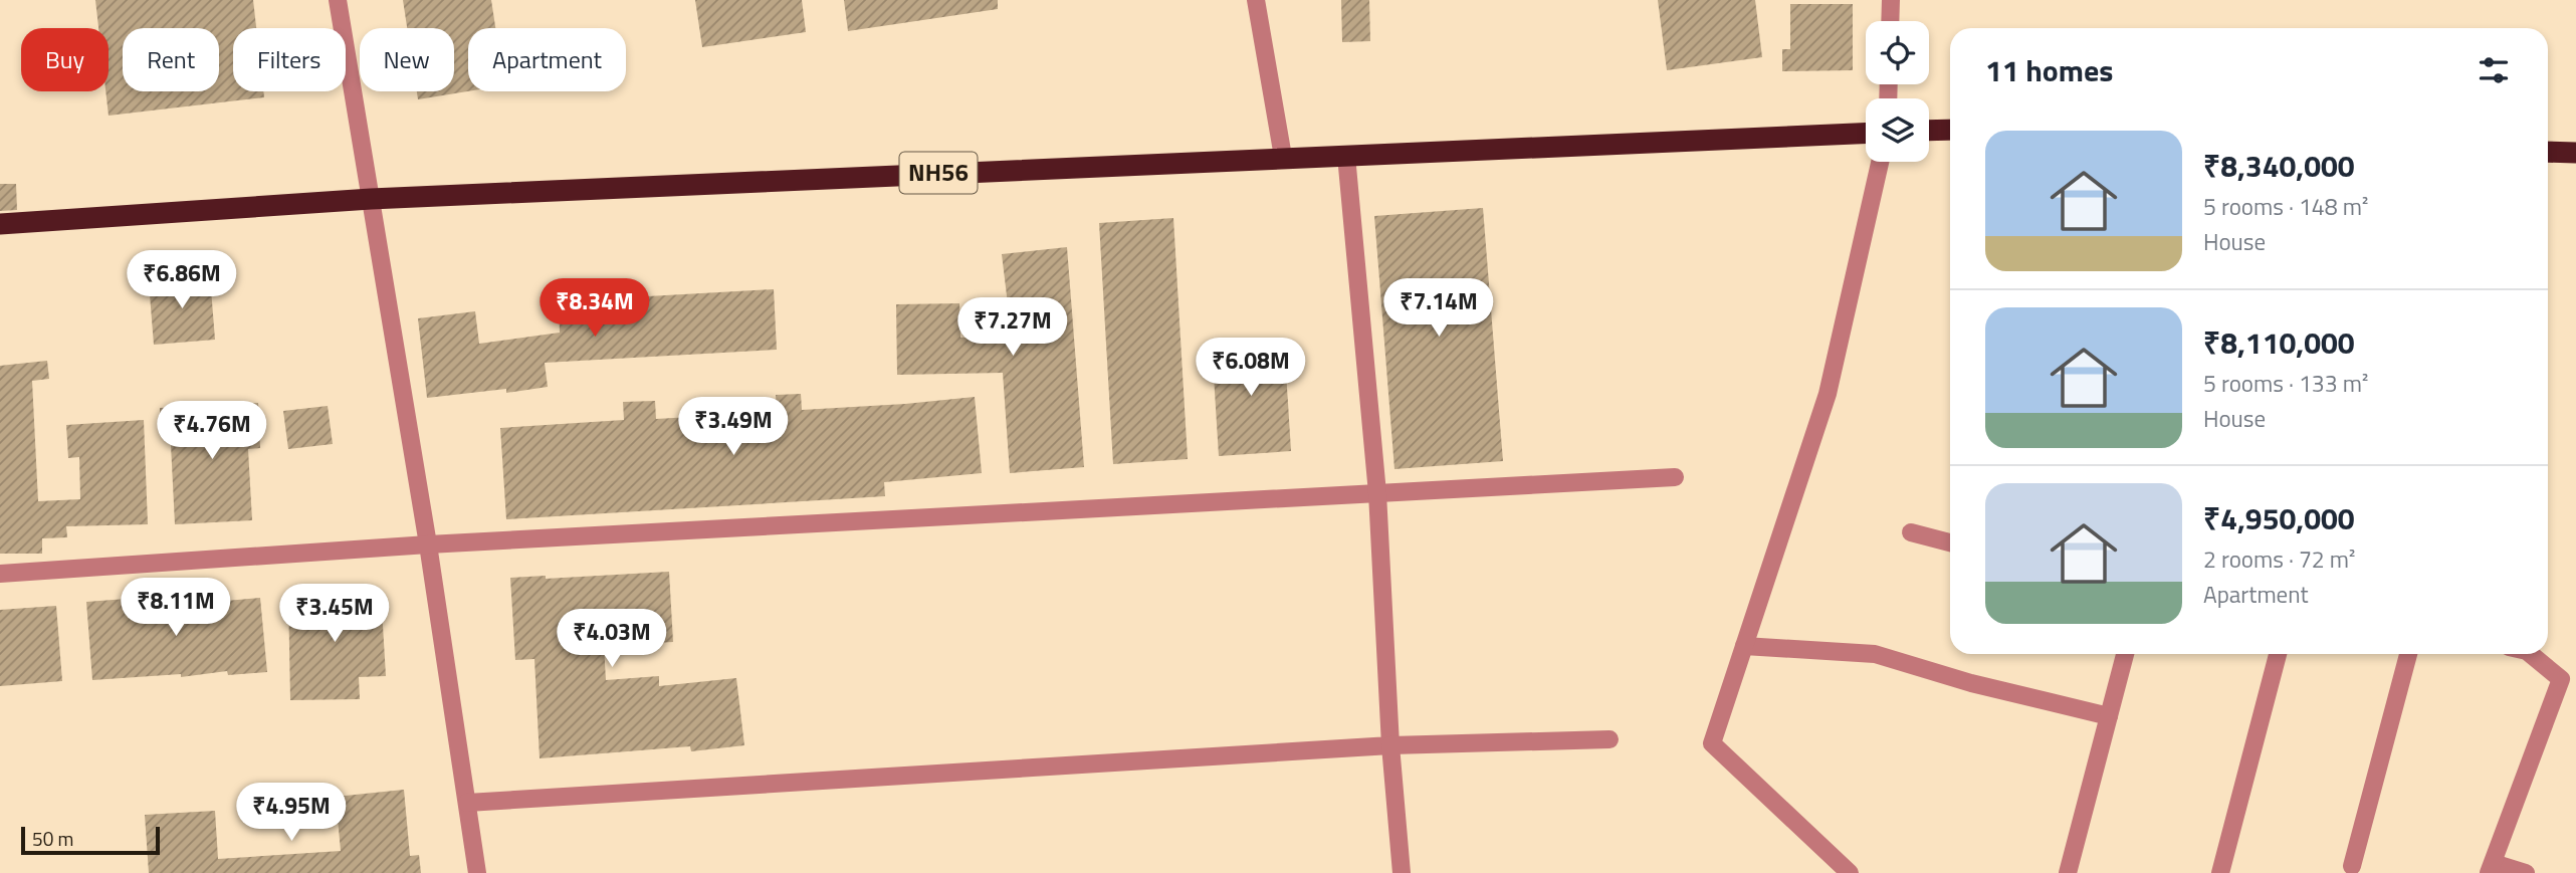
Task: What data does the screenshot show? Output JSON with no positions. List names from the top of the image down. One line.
{"streets":{"highway":["NH56"]},"scale_bar":"50 m","page":{"chip":["Buy","Rent","Filters","New","Apartment"],"heading":"11 homes","list":[{"name":"₹8,340,000","note":"5 rooms · 148 m² · House"},{"name":"₹8,110,000","note":"5 rooms · 133 m² · House"},{"name":"₹4,950,000","note":"2 rooms · 72 m² · Apartment"}],"price":["₹6.86M","₹8.34M","₹7.14M","₹7.27M","₹6.08M","₹3.49M","₹4.76M","₹8.11M","₹3.45M","₹4.03M","₹4.95M"],"scale":"50 m"}}
